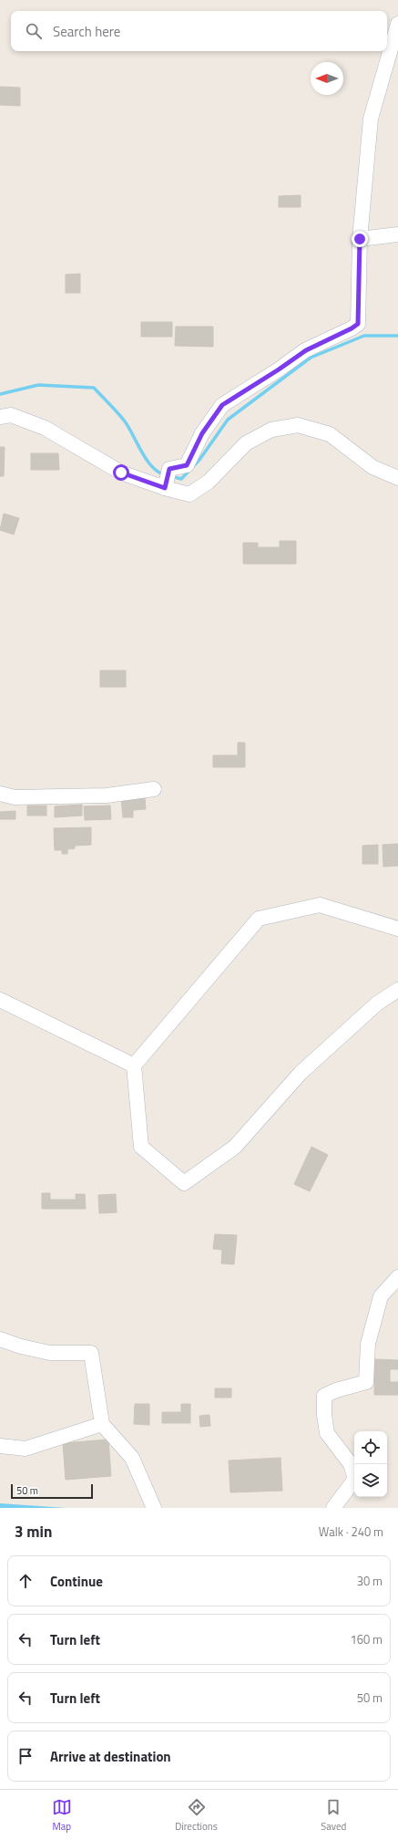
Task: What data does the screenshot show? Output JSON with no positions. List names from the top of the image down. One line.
{"scale_bar":"50 m","north":"left","page":{"search":"Search here","scale":"50 m","heading":["3 min","Walk · 240 m"],"list":[["Continue","30 m"],["Turn left","160 m"],["Turn left","50 m"],"Arrive at destination"],"nav":["Map","Directions","Saved"]}}
